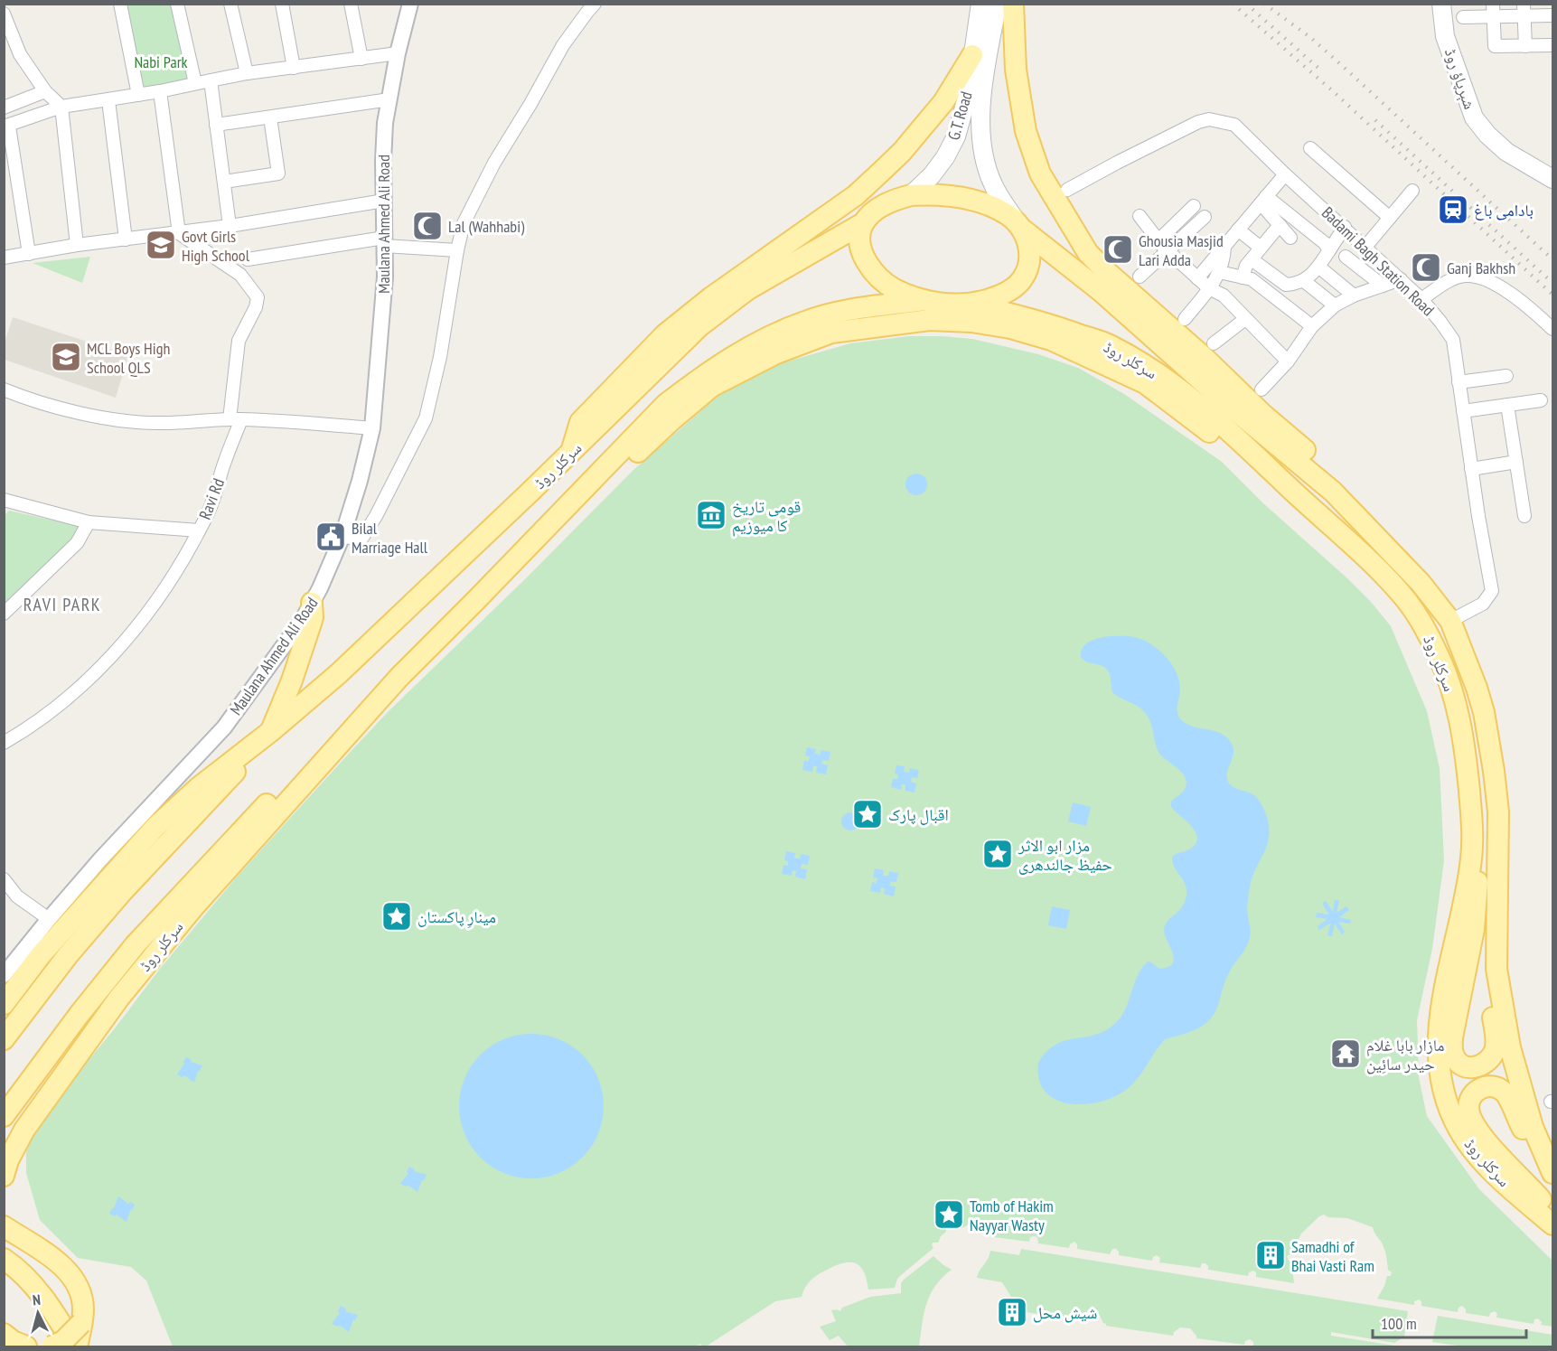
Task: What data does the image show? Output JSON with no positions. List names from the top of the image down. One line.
{"streets":{"main road":["شېرپاؤ روڈ","G.T. Road","سرکلر روڈ"],"street":["Maulana Ahmed Ali Road","Badami Bagh Station Road","Ravi Rd"]},"crossings":[["G.T. Road","سرکلر روڈ"],["Maulana Ahmed Ali Road","سرکلر روڈ"],["Badami Bagh Station Road","سرکلر روڈ"]],"districts":["RAVI PARK"],"parks":["Nabi Park"],"places":{"station":["بادامی باغ"],"mosque":["Lal (Wahhabi)","Ghousia Masjid Lari Adda","Ganj Bakhsh"],"school or university":["Govt Girls High School","MCL Boys High School QLS"],"museum":["قومی تاریخ کا میوزیم"],"public building":["Bilal Marriage Hall"],"place":["اقبال پارک","مزار ابو الاثر حفیظ جالندھری","مینارِ پاکستان","Tomb of Hakim Nayyar Wasty"],"temple":["مازار بابا غلام حیدر سائِین"],"building":["Samadhi of Bhai Vasti Ram","شیش محل"]},"scale_bar":"100 m","north":"top"}
